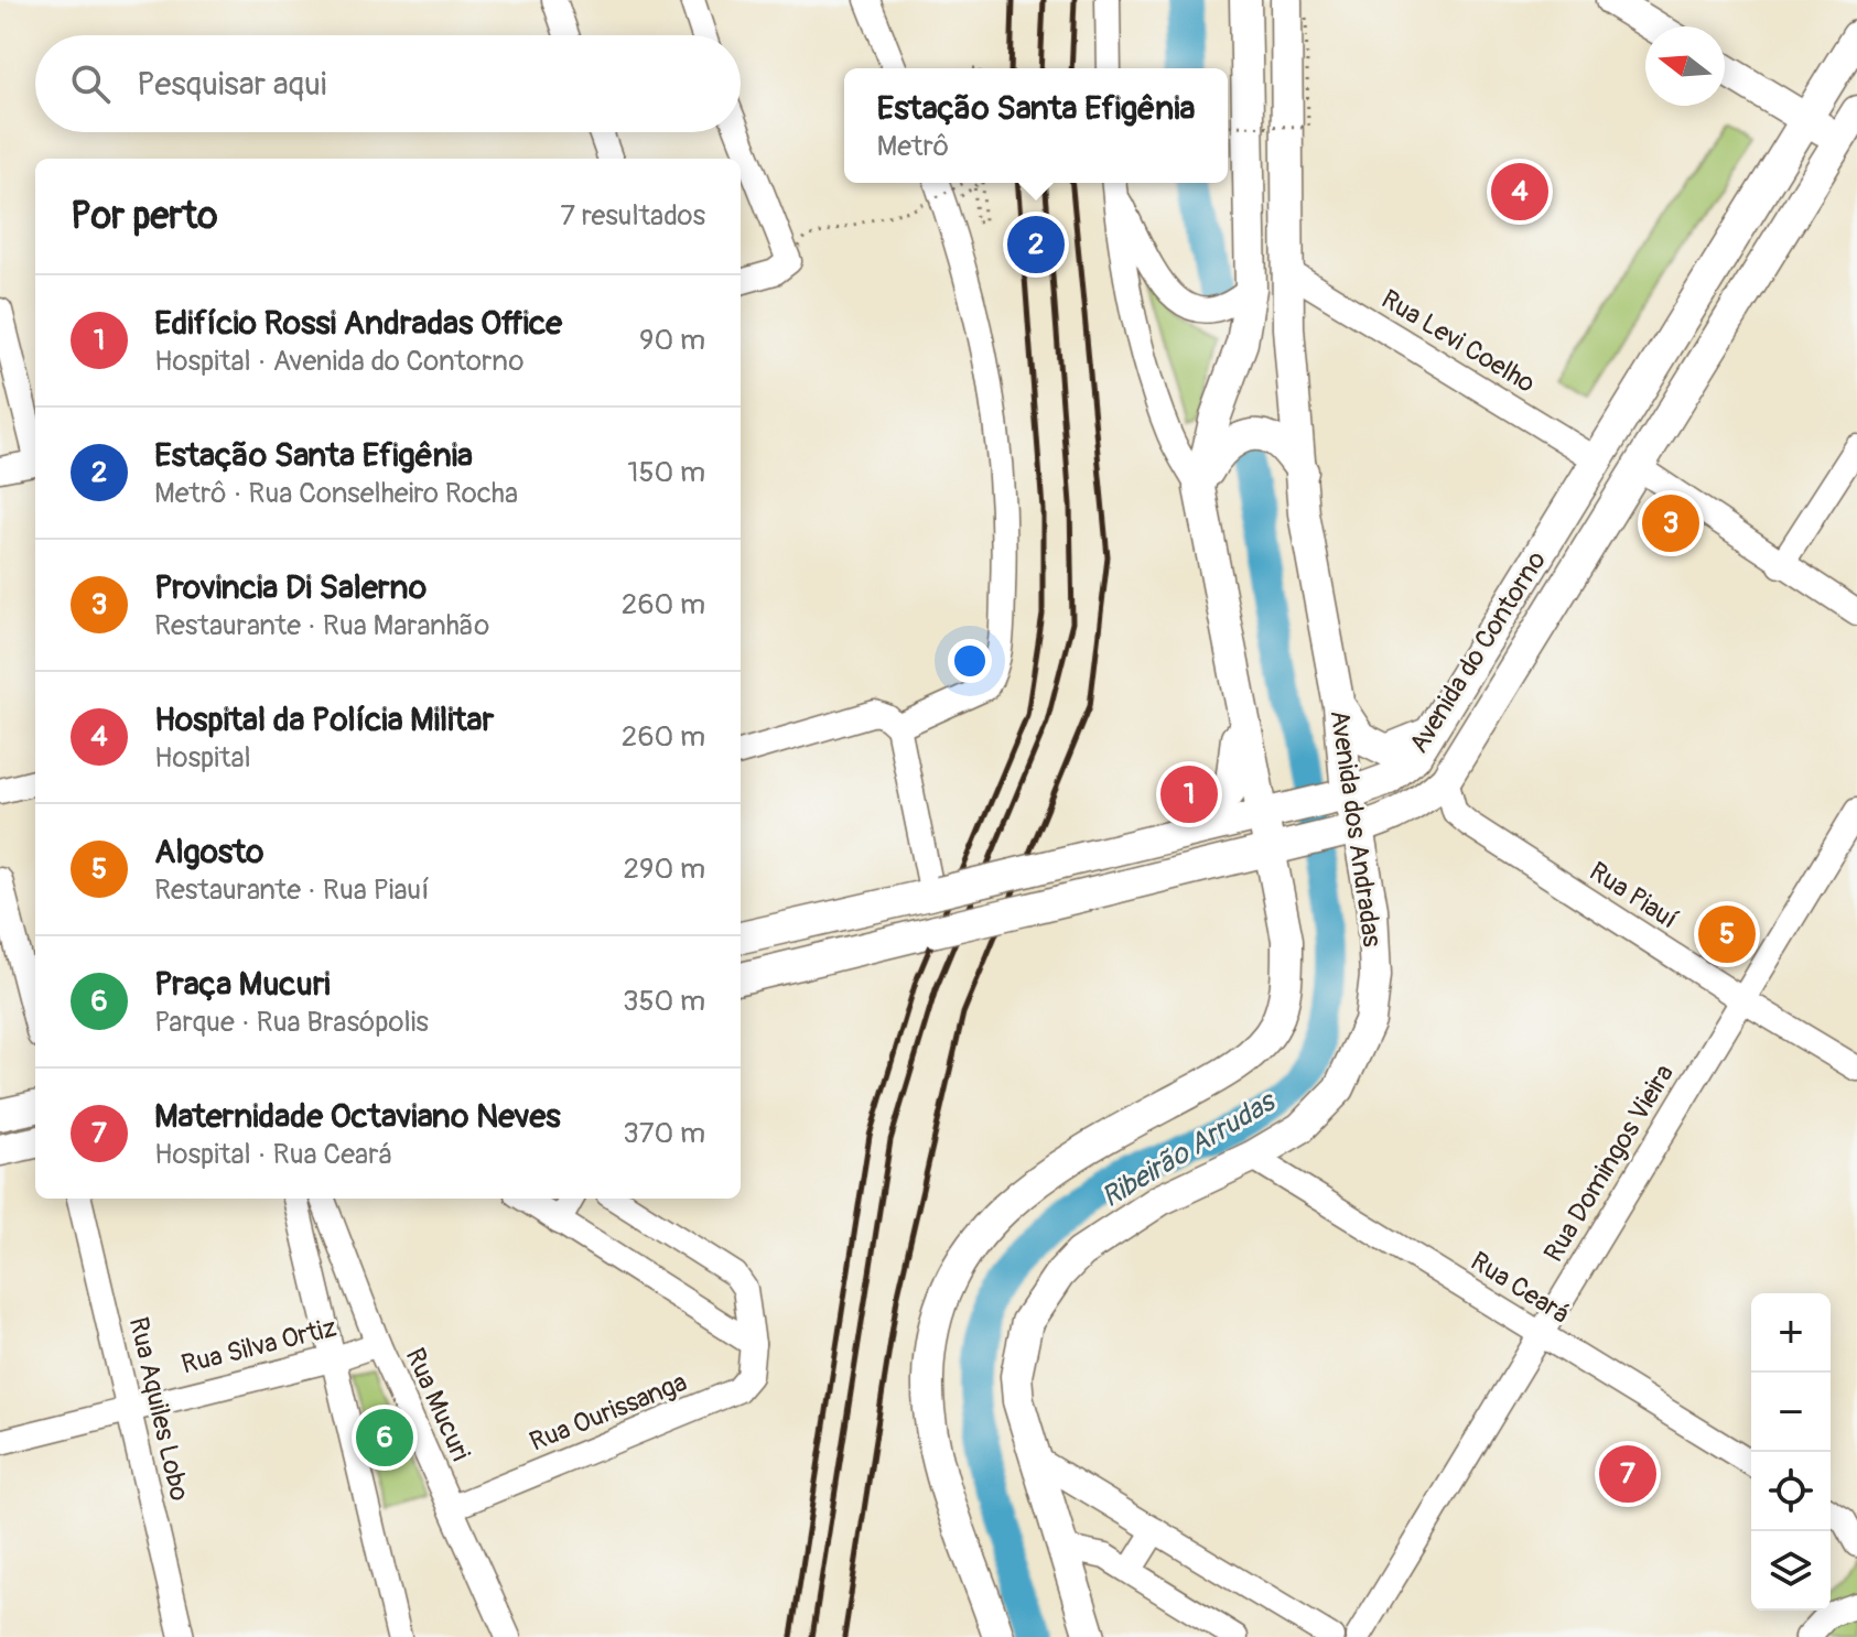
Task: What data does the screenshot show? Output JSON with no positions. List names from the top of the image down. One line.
{"streets":{"main road":["Avenida do Contorno","Avenida dos Andradas"],"street":["Rua Levi Coelho","Rua Piauí","Rua Domingos Vieira","Rua Ceará","Rua Silva Ortiz","Rua Mucuri","Rua Aquiles Lobo","Rua Ourissanga"]},"crossings":[["Rua Levi Coelho","Avenida do Contorno"],["Rua Levi Coelho","Avenida dos Andradas"],["Avenida do Contorno","Avenida dos Andradas"],["Avenida do Contorno","Rua Piauí"],["Avenida dos Andradas","Rua Ceará"],["Rua Piauí","Rua Domingos Vieira"],["Rua Domingos Vieira","Rua Ceará"],["Rua Silva Ortiz","Rua Mucuri"],["Rua Silva Ortiz","Rua Aquiles Lobo"],["Rua Mucuri","Rua Ourissanga"]],"water":["Ribeirão Arrudas"],"north":"left","page":{"search":"Pesquisar aqui","popup":["Estação Santa Efigênia","Metrô"],"pins":["4","2","3","1","5","6","7"],"heading":["Por perto","7 resultados"],"list":[{"mark":"1","name":"Edifício Rossi Andradas Office","note":"Hospital · Avenida do Contorno","value":"90 m"},{"mark":"2","name":"Estação Santa Efigênia","note":"Metrô · Rua Conselheiro Rocha","value":"150 m"},{"mark":"3","name":"Provincia Di Salerno","note":"Restaurante · Rua Maranhão","value":"260 m"},{"mark":"4","name":"Hospital da Polícia Militar","note":"Hospital","value":"260 m"},{"mark":"5","name":"Algosto","note":"Restaurante · Rua Piauí","value":"290 m"},{"mark":"6","name":"Praça Mucuri","note":"Parque · Rua Brasópolis","value":"350 m"},{"mark":"7","name":"Maternidade Octaviano Neves","note":"Hospital · Rua Ceará","value":"370 m"}],"map_buttons":["+","−"]}}
